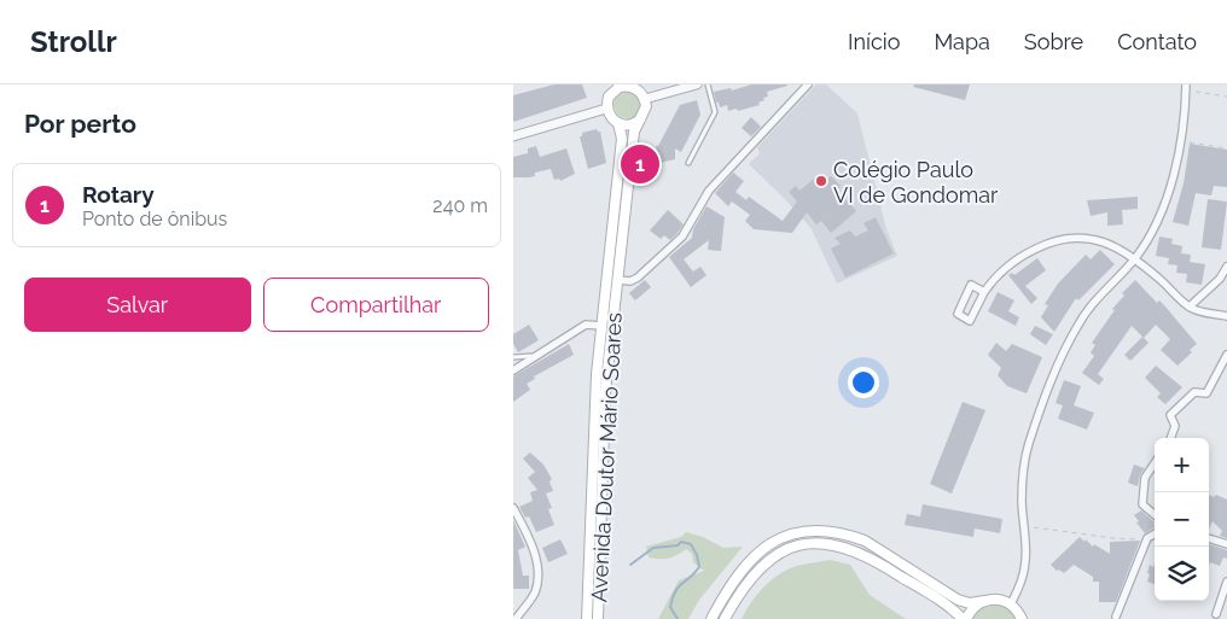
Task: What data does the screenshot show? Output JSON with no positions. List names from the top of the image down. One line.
{"streets":{"main road":["Avenida Doutor Mário Soares"]},"places":["Colégio Paulo VI de Gondomar"],"page":{"header":"Strollr","nav":["Início","Mapa","Sobre","Contato"],"heading":"Por perto","pins":"1","list":[{"mark":"1","name":"Rotary","note":"Ponto de ônibus","value":"240 m"}],"buttons":["Salvar","Compartilhar"],"map_buttons":["+","−"]}}
